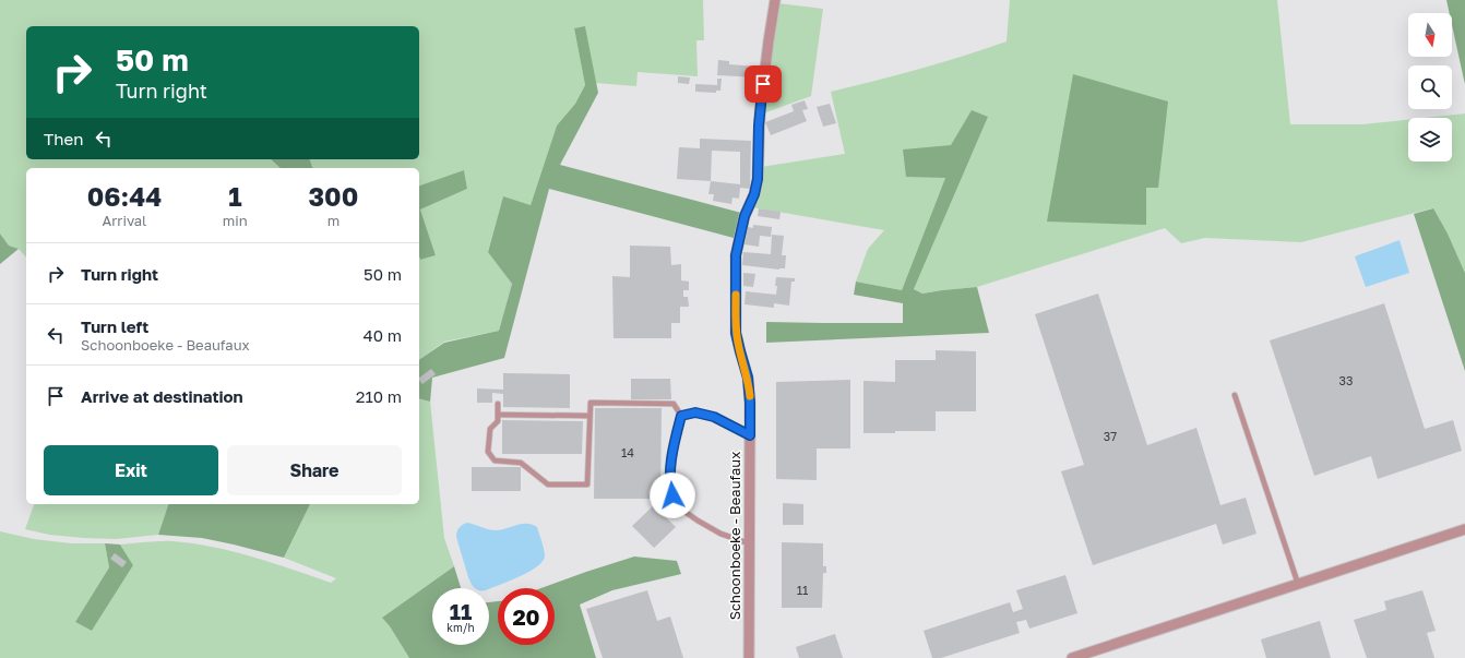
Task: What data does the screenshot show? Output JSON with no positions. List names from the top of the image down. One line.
{"streets":{"street":["Schoonboeke - Beaufaux"]},"house_numbers":["33","37","14","11"],"north":"bottom","page":{"turn":["50 m","Turn right"],"then":"Then","eta":["06:44","Arrival","1","min","300","m"],"list":[{"name":"Turn right","value":"50 m"},{"name":"Turn left","note":"Schoonboeke - Beaufaux","value":"40 m"},{"name":"Arrive at destination","value":"210 m"}],"buttons":["Exit","Share"],"speed":"11 km/h","limit":"20"}}
